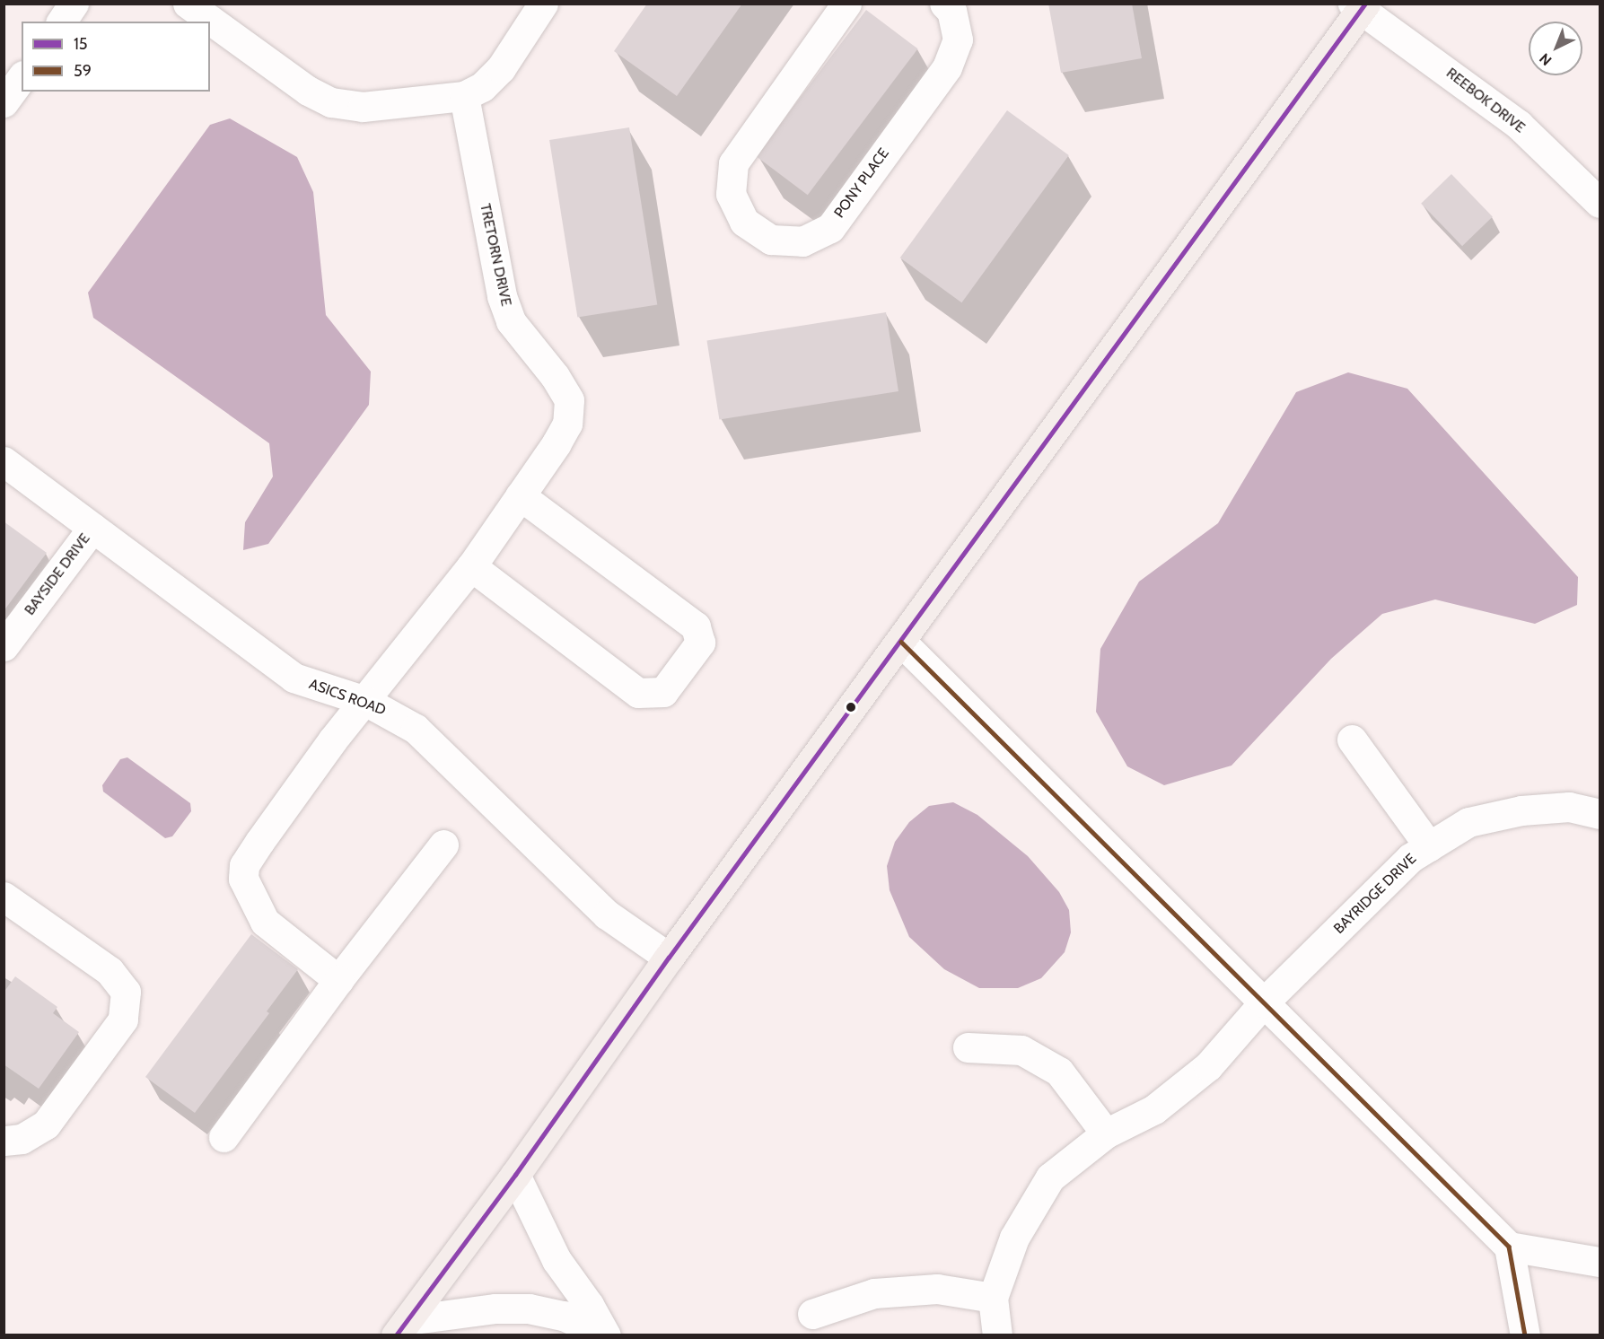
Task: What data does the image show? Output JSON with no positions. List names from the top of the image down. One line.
{"streets":{"street":["REEBOK DRIVE","PONY PLACE","TRETORN DRIVE","BAYSIDE DRIVE","ASICS ROAD","BAYRIDGE DRIVE"]},"crossings":[["TRETORN DRIVE","ASICS ROAD"],["BAYSIDE DRIVE","ASICS ROAD"]],"lines":["transit line 15","transit line 59"],"legend":["15","59"],"north":"bottom left"}
